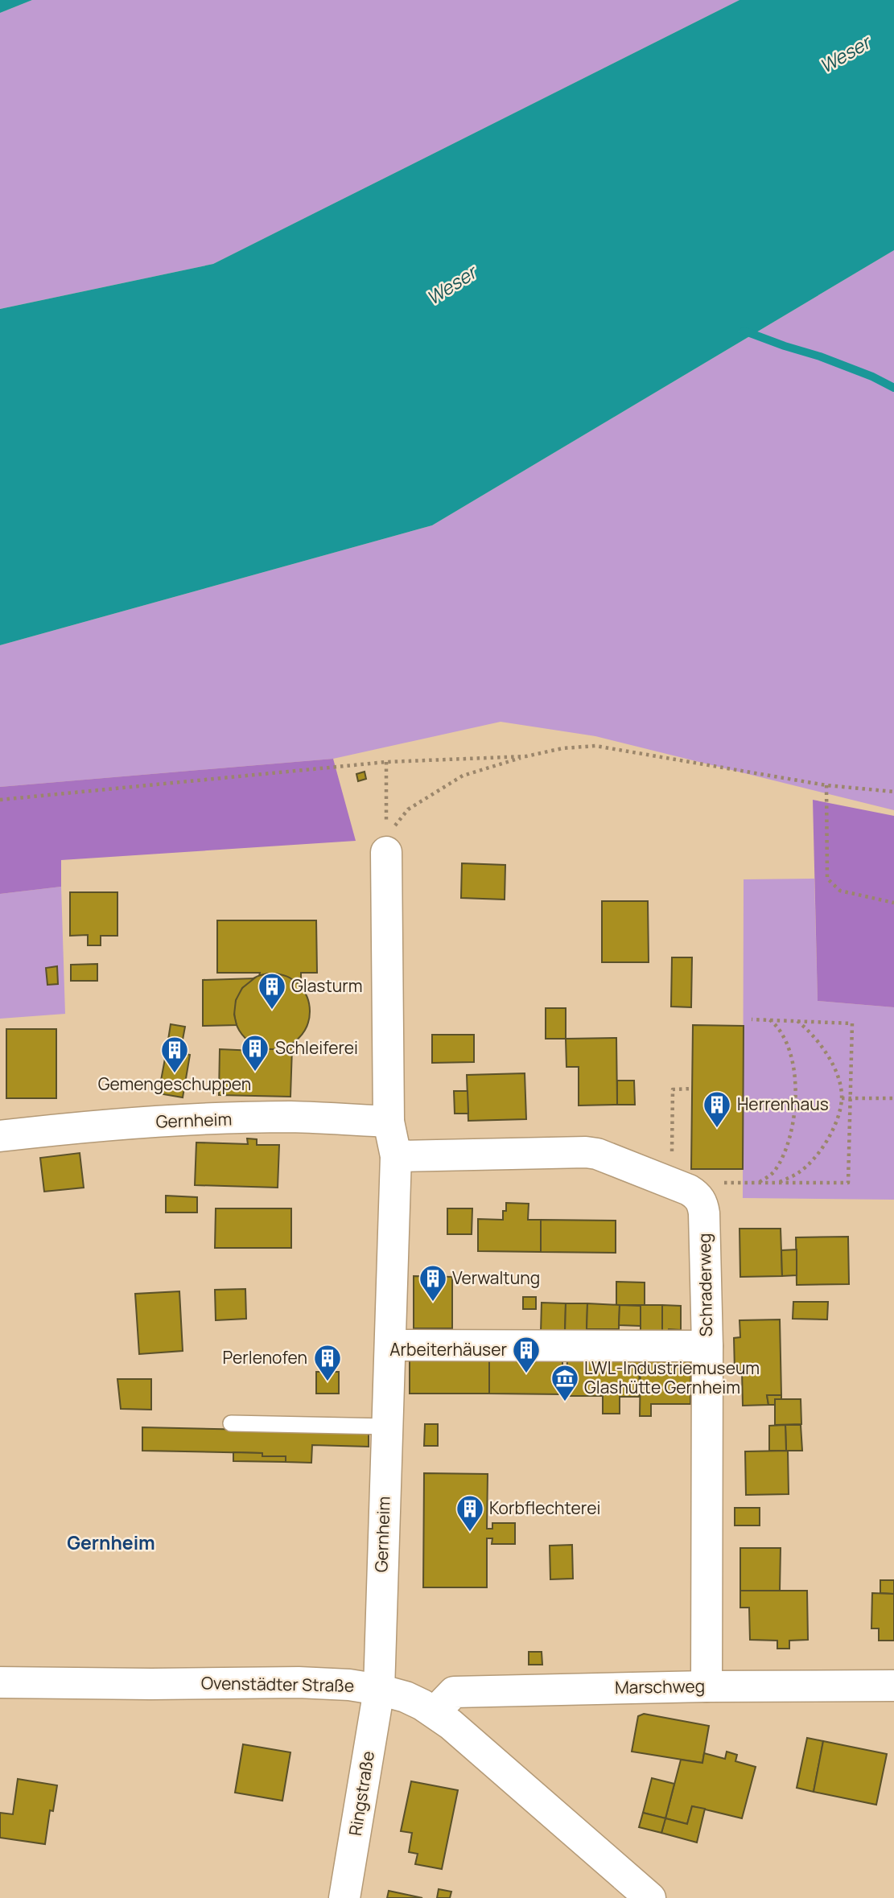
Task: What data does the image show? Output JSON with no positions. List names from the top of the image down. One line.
{"streets":{"street":["Gernheim","Schraderweg","Ovenstädter Straße","Marschweg","Ringstraße"]},"crossings":[["Gernheim","Ovenstädter Straße"],["Gernheim","Ringstraße"],["Schraderweg","Marschweg"],["Ovenstädter Straße","Marschweg"],["Ovenstädter Straße","Ringstraße"]],"districts":["Gernheim"],"water":["Weser"],"places":{"building":["Glasturm","Schleiferei","Gemengeschuppen","Herrenhaus","Verwaltung","Arbeiterhäuser","Perlenofen","Korbflechterei"],"museum":["LWL-Industriemuseum Glashütte Gernheim"]}}
